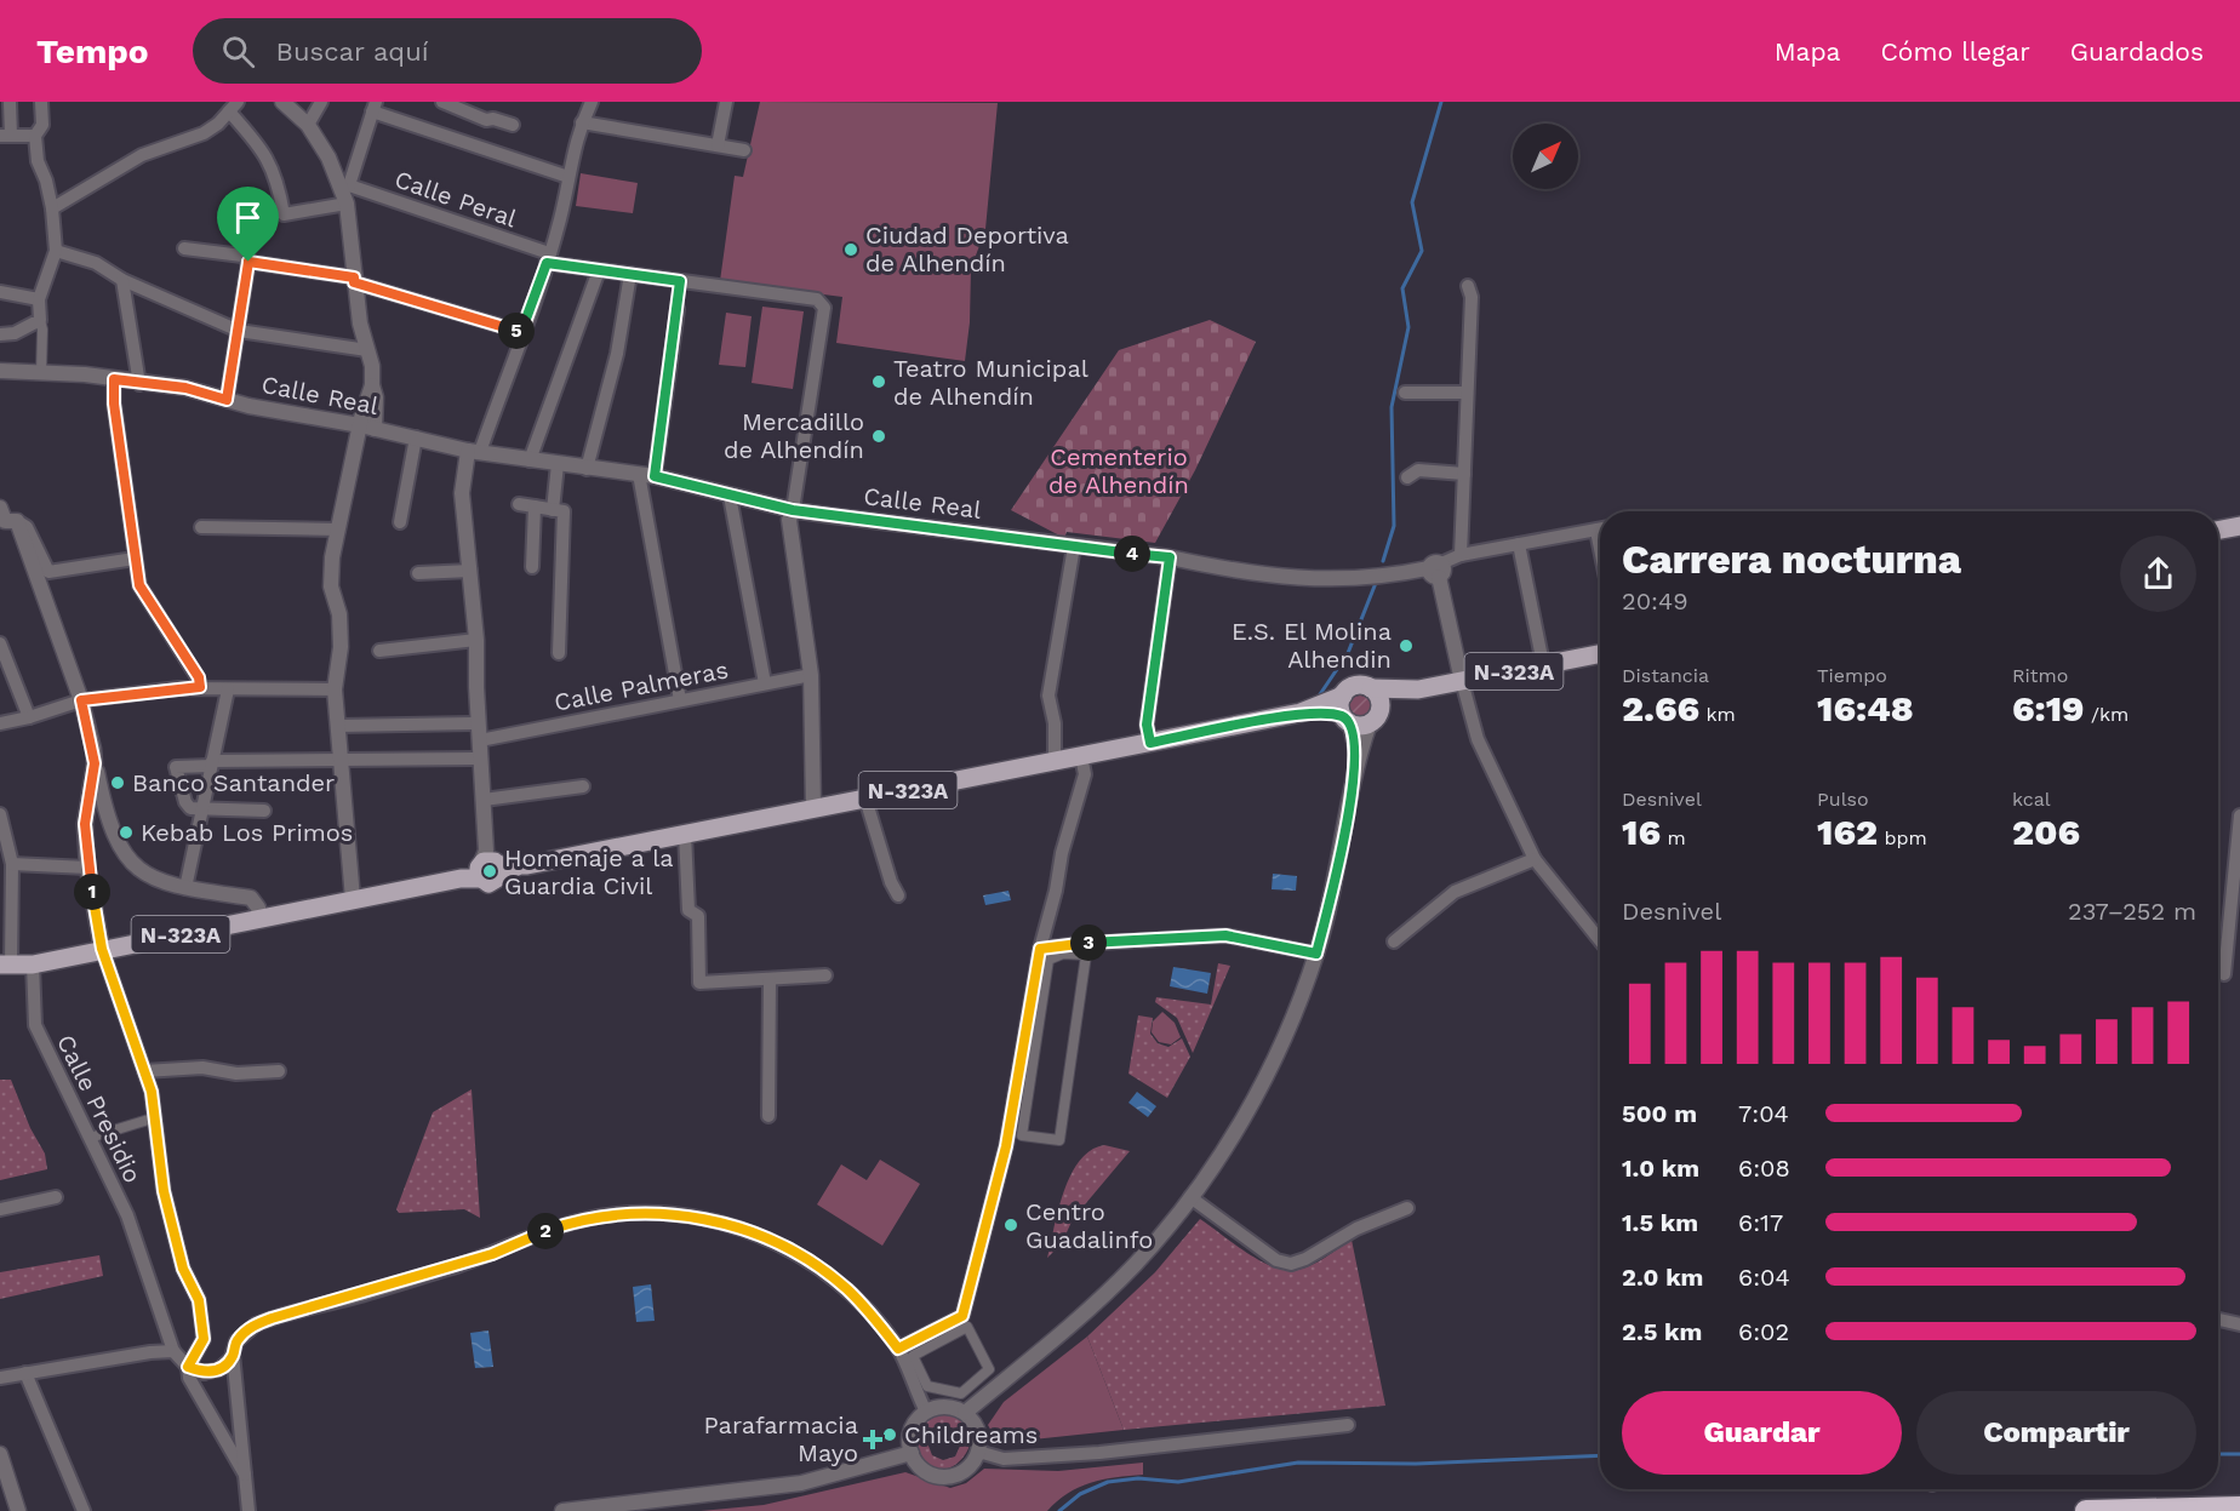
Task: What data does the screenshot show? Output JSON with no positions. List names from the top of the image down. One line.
{"streets":{"main road":["N-323A"],"street":["Calle Peral","Calle Real","Calle Palmeras","Calle Presidio"]},"crossings":[["Calle Peral","Calle Real"],["N-323A","Calle Presidio"]],"parks":["Cementerio de Alhendín"],"places":{"other":["Ciudad Deportiva de Alhendín","Teatro Municipal de Alhendín","Mercadillo de Alhendín","E.S. El Molina Alhendin","Banco Santander","Kebab Los Primos","Homenaje a la Guardia Civil","Centro Guadalinfo","Childreams"],"health":["Parafarmacia Mayo"]},"north":"top right","page":{"header":"Tempo","search":"Buscar aquí","nav":["Mapa","Cómo llegar","Guardados"],"pins":["5","4","1","3","2"],"heading":["Carrera nocturna","20:49"],"stats":[["Distancia","2.66 km"],["Tiempo","16:48"],["Ritmo","6:19 /km"],["Desnivel","16 m"],["Pulso","162 bpm"],["kcal","206"]],"chart":["Desnivel","237–252 m"],"list":[{"name":"500 m","note":"7:04"},{"name":"1.0 km","note":"6:08"},{"name":"1.5 km","note":"6:17"},{"name":"2.0 km","note":"6:04"},{"name":"2.5 km","note":"6:02"}],"buttons":["Guardar","Compartir"]}}
